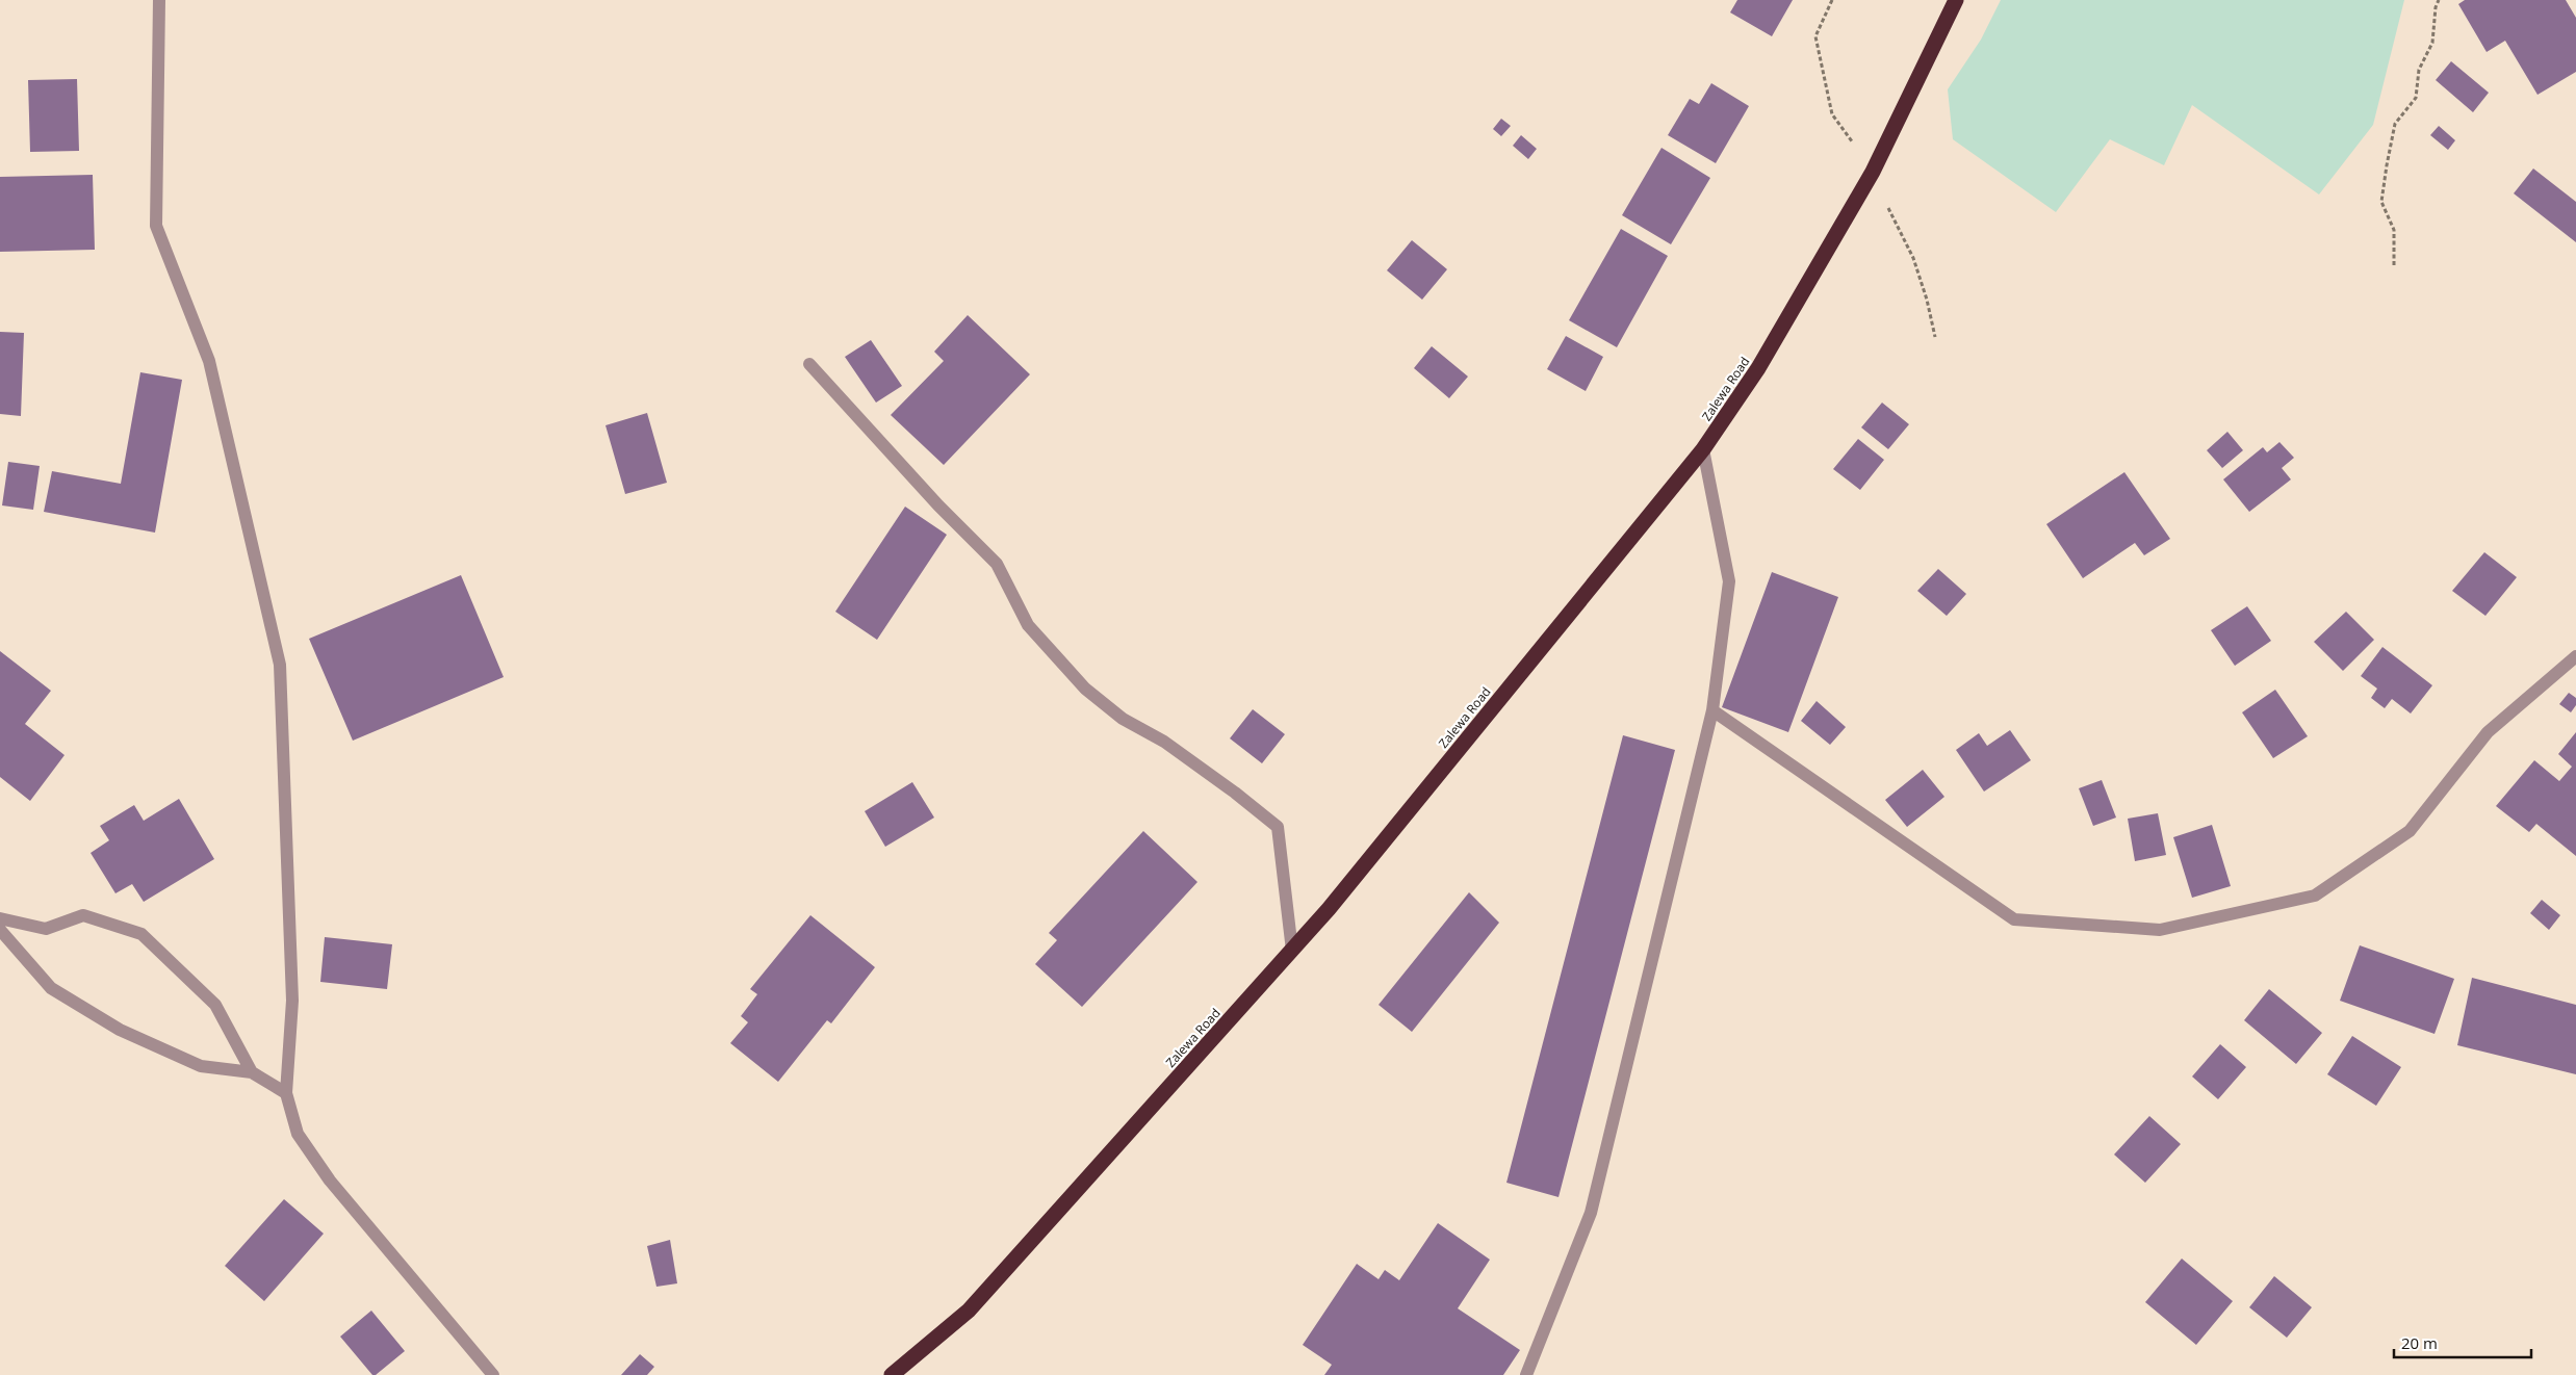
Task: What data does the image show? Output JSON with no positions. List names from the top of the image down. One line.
{"streets":{"highway":["Zalewa Road"]},"scale_bar":"20 m"}
